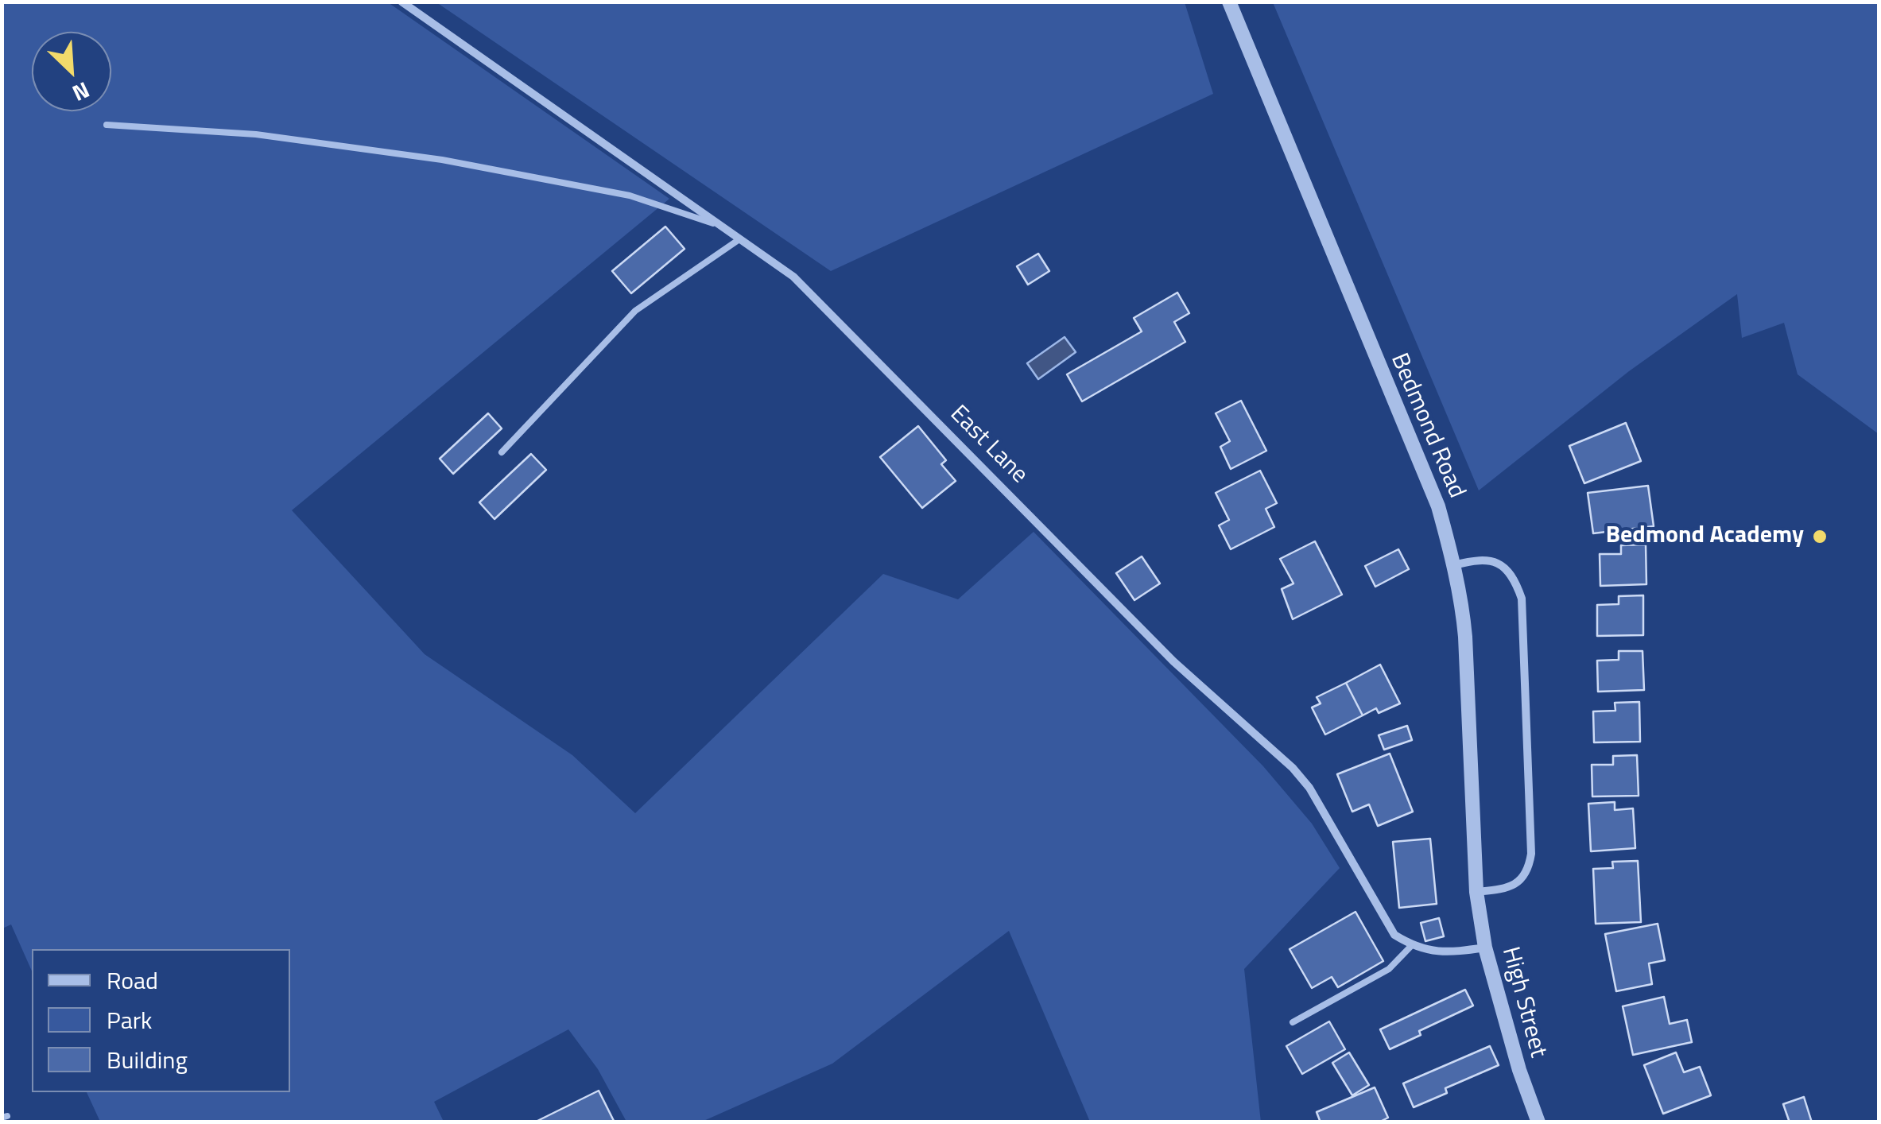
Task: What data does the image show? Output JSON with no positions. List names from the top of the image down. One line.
{"streets":{"street":["Bedmond Road","East Lane","High Street"]},"crossings":[["Bedmond Road","High Street"]],"places":["Bedmond Academy"],"legend":["Road","Park","Building"],"north":"bottom right"}
